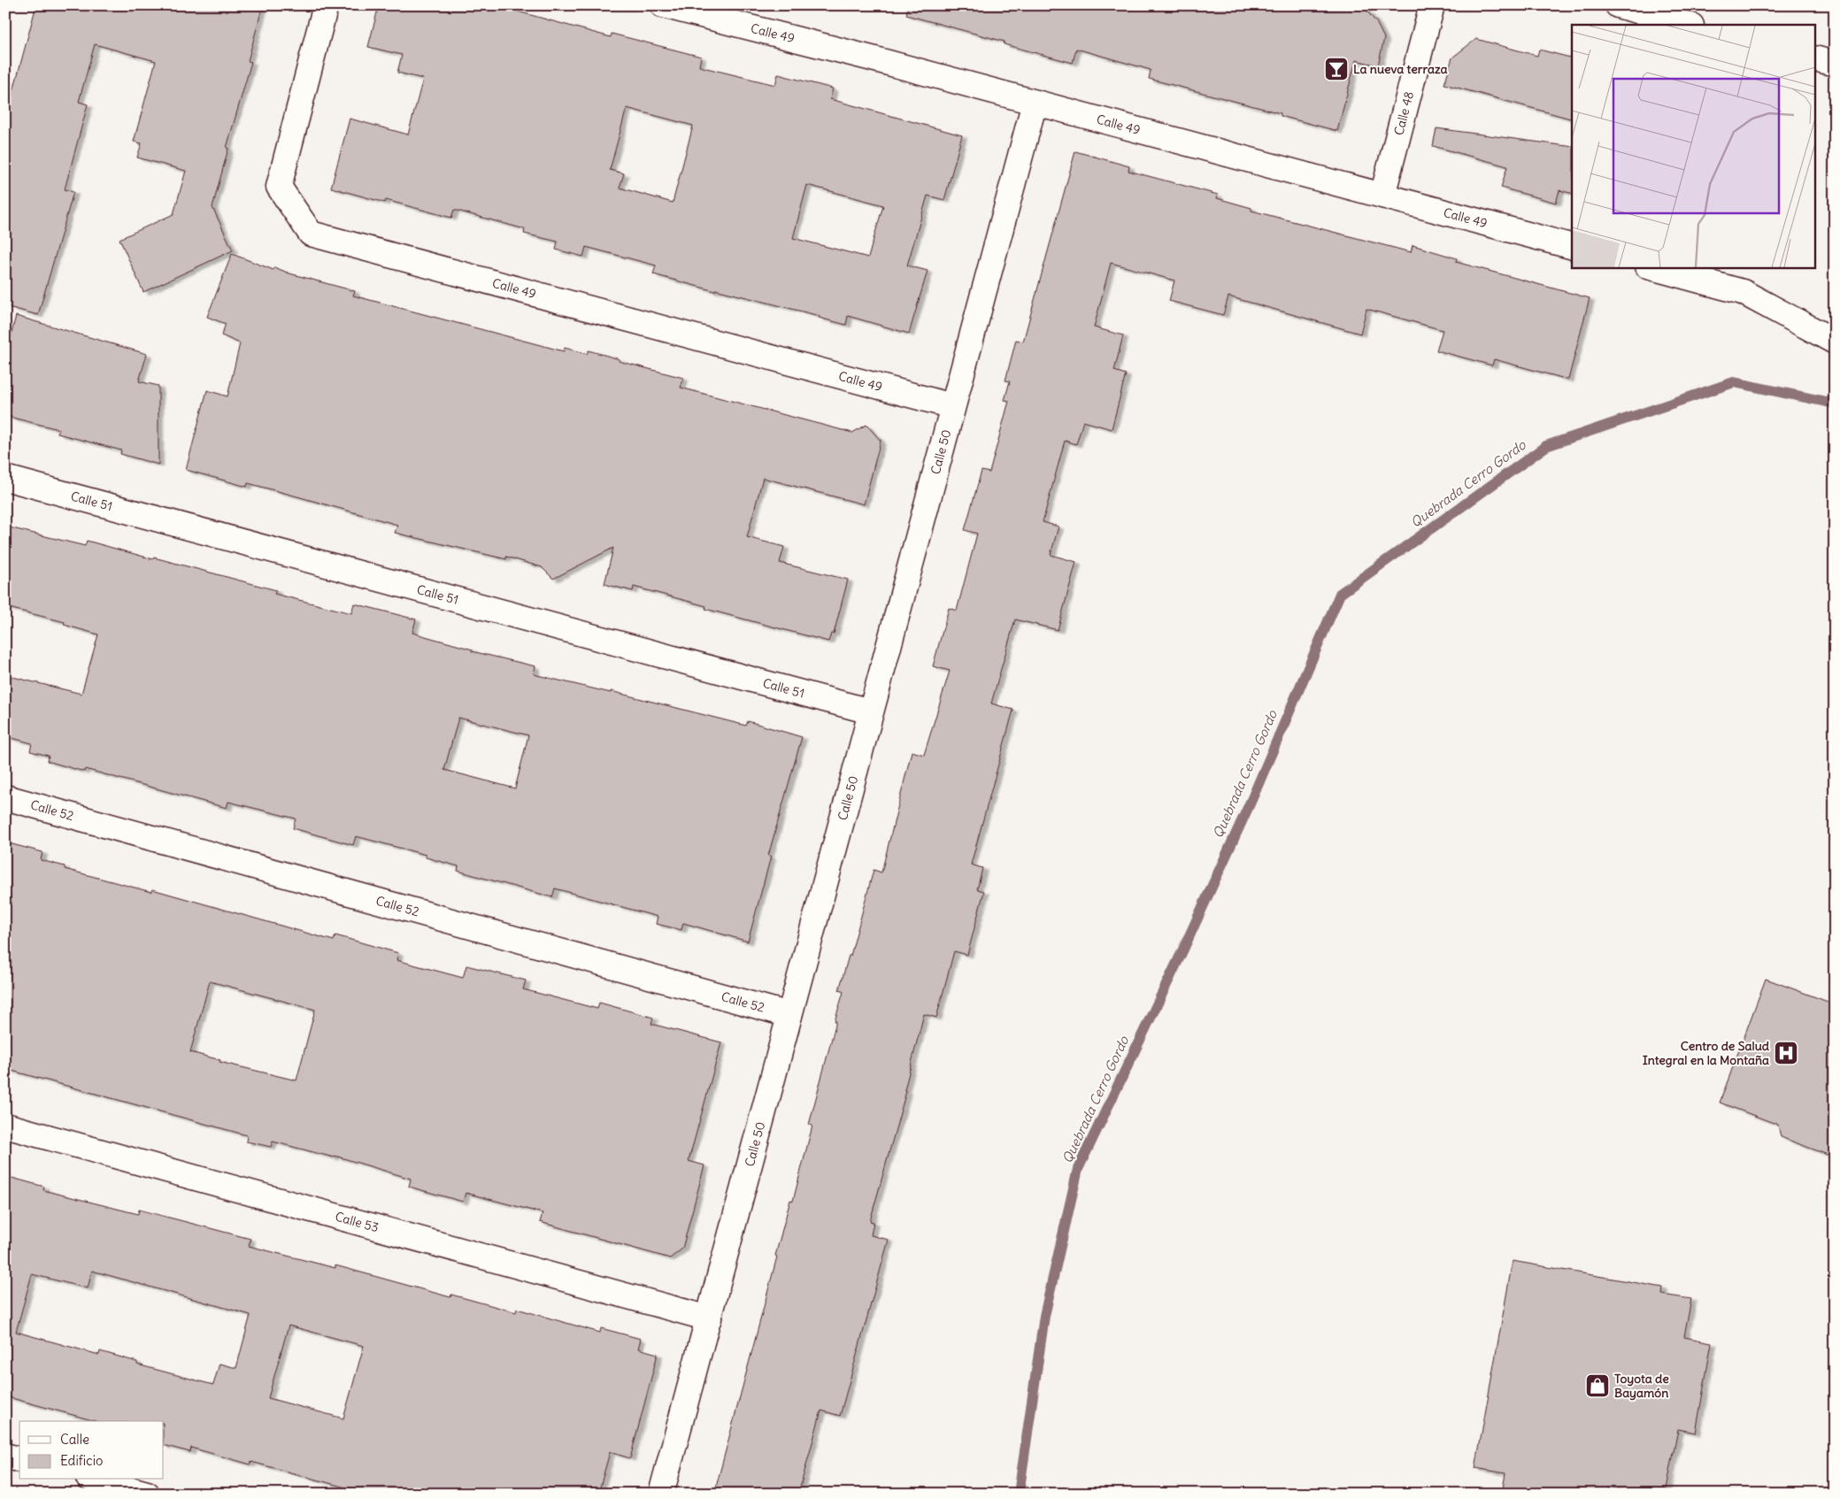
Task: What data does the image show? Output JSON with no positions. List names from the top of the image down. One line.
{"streets":{"street":["Calle 49","Calle 48","Calle 50","Calle 51","Calle 52","Calle 53"]},"crossings":[["Calle 49","Calle 48"],["Calle 49","Calle 50"],["Calle 50","Calle 51"],["Calle 50","Calle 52"],["Calle 50","Calle 53"]],"water":["Quebrada Cerro Gordo"],"places":{"bar":["La nueva terraza"],"hospital":["Centro de Salud Integral en la Montaña"],"shop":["Toyota de Bayamón"]},"legend":["Calle","Edificio"]}
